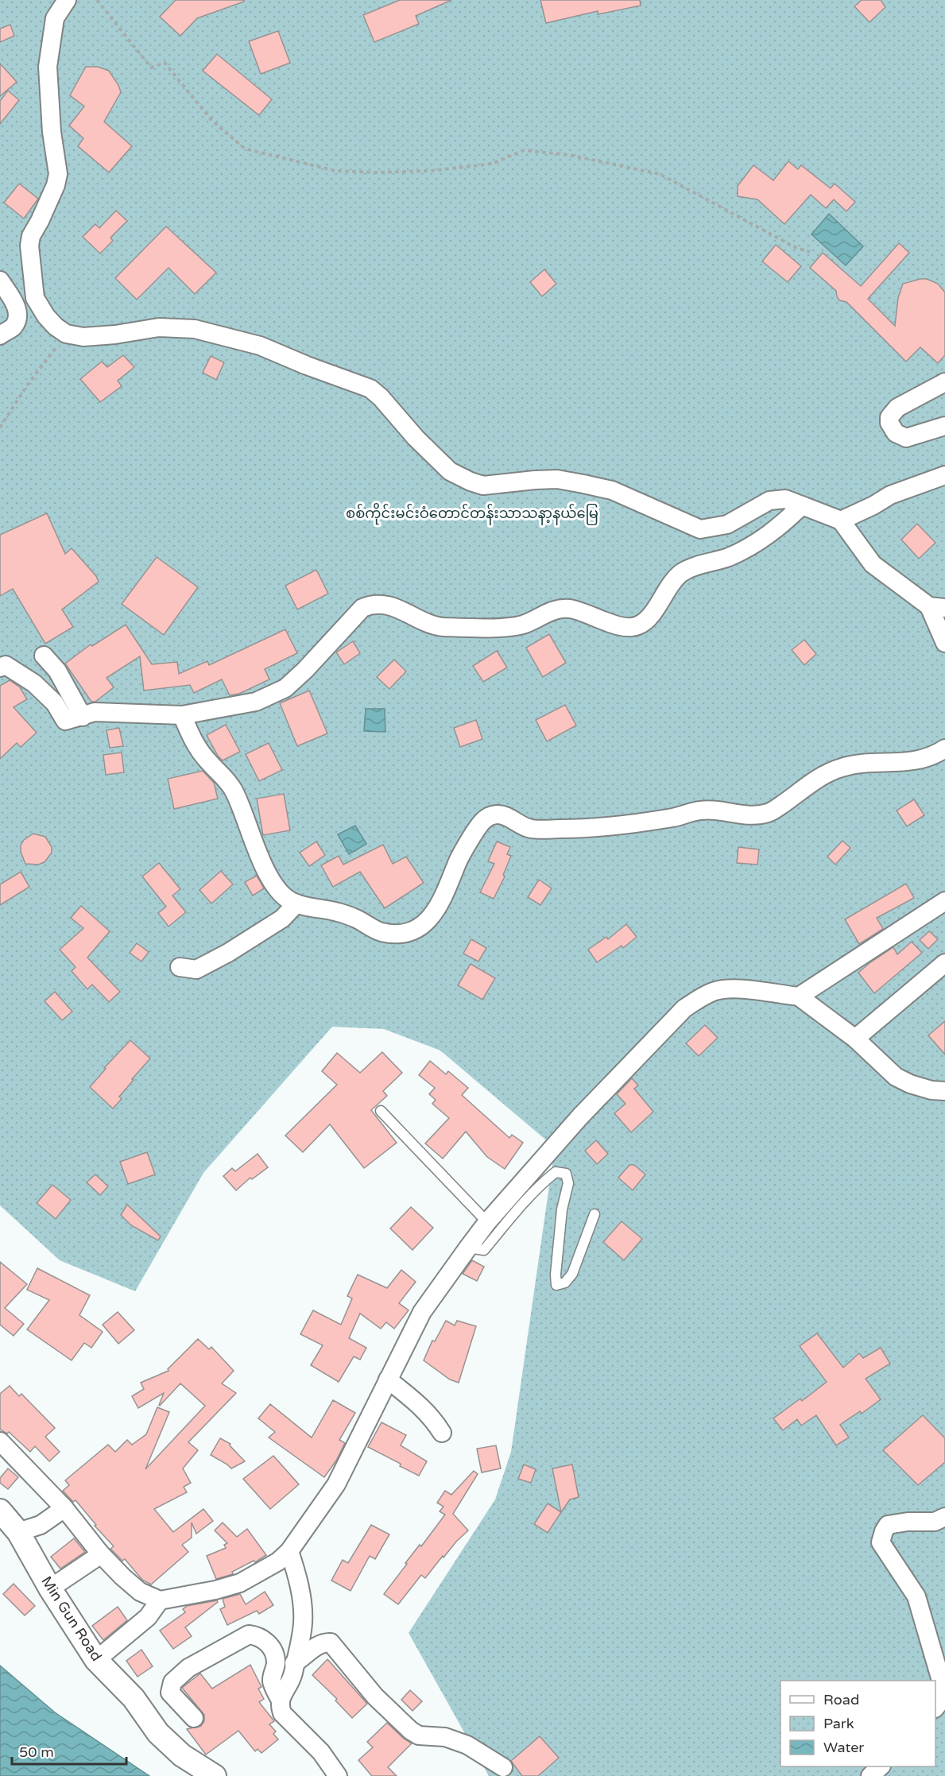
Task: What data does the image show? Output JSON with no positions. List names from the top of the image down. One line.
{"streets":{"street":["Min Gun Road"]},"parks":["စစ်ကိုင်းမင်းဝံတောင်တန်းသာသနာ့နယ်မြေ"],"legend":["Road","Park","Water"],"scale_bar":"50 m"}
